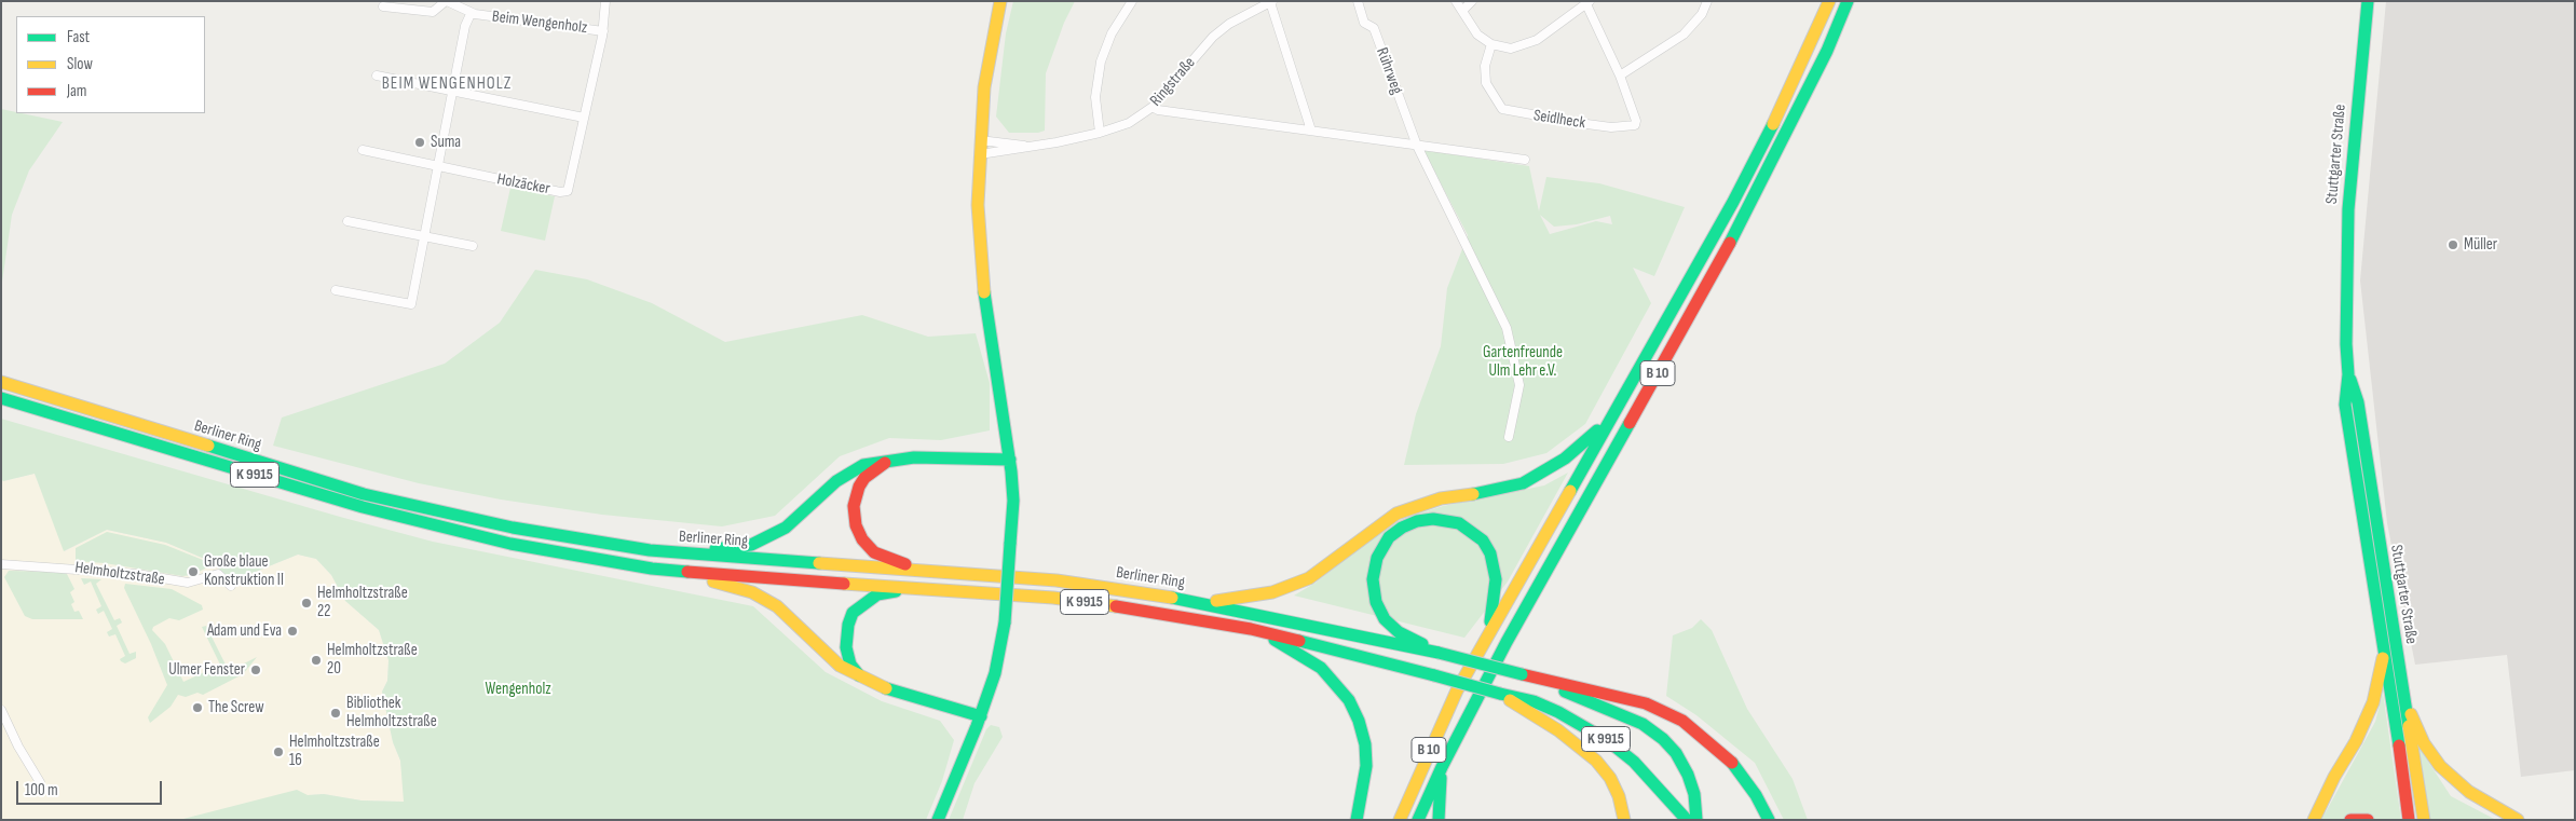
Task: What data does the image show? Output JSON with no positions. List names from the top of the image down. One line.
{"streets":{"main road":["Stuttgarter Straße","B 10","Berliner Ring","K 9915"],"street":["Beim Wengenholz","Rührweg","Ringstraße","Seidlheck","Holzäcker","Helmholtzstraße"]},"crossings":[["Beim Wengenholz","Holzäcker"],["Berliner Ring","K 9915"]],"districts":["BEIM WENGENHOLZ"],"parks":["Gartenfreunde Ulm Lehr e.V.","Wengenholz"],"places":["Suma","Müller","Große blaue Konstruktion II","Helmholtzstraße 22","Adam und Eva","Helmholtzstraße 20","Ulmer Fenster","The Screw","Bibliothek Helmholtzstraße","Helmholtzstraße 16"],"legend":["Fast","Slow","Jam"],"scale_bar":"100 m"}
